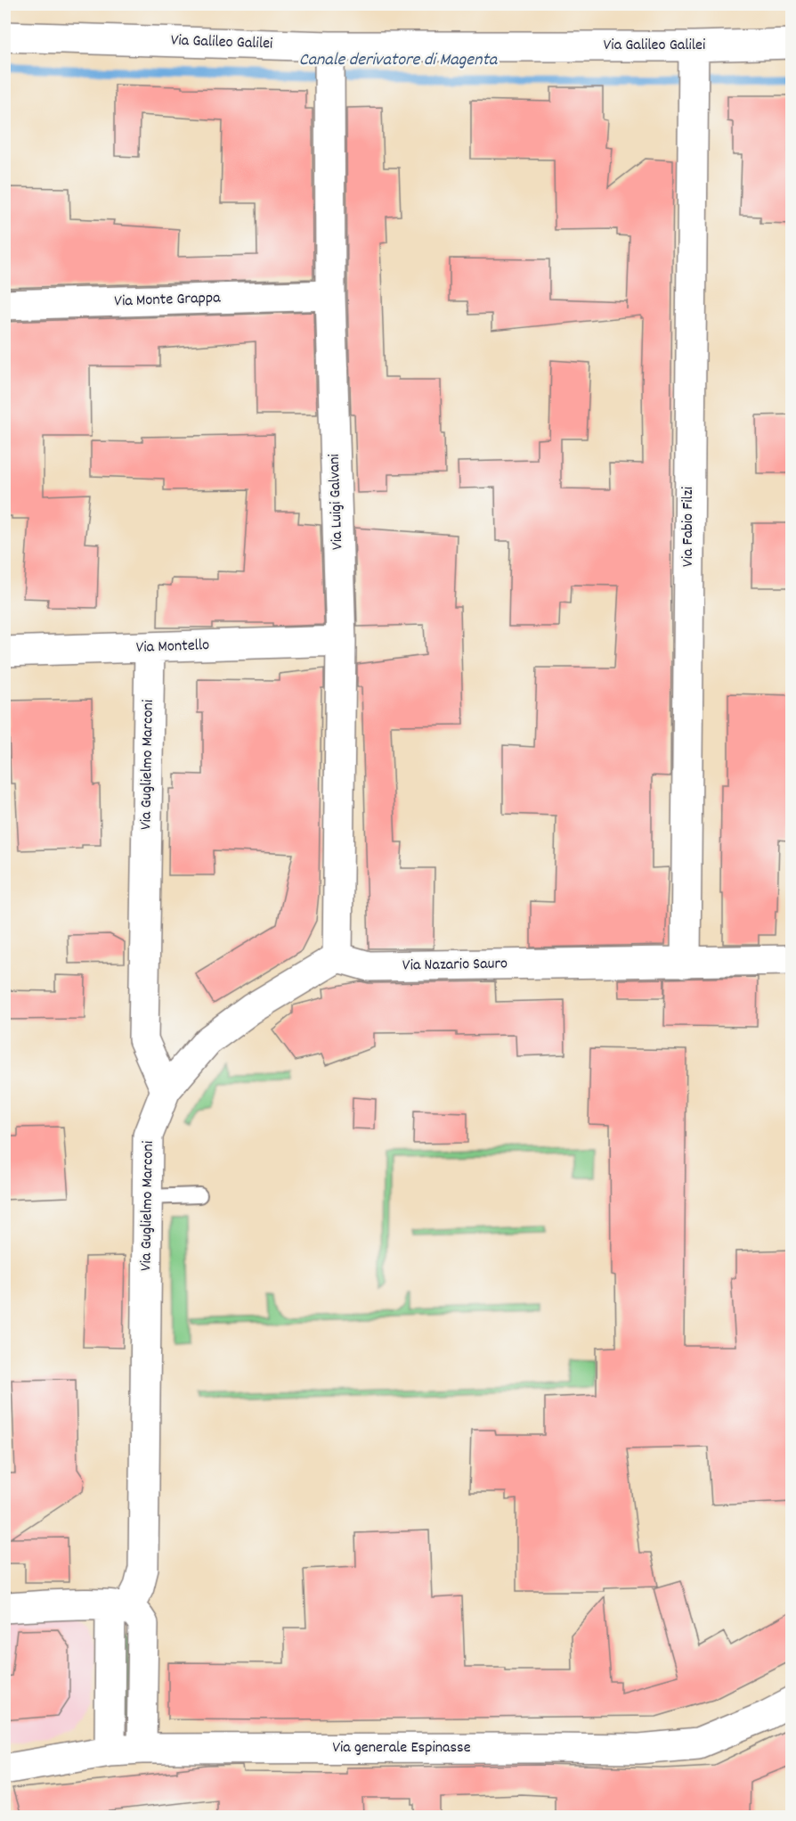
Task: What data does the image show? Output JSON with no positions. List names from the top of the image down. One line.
{"streets":{"street":["Via Galileo Galilei","Via Monte Grappa","Via Luigi Galvani","Via Fabio Filzi","Via Montello","Via Guglielmo Marconi","Via Nazario Sauro","Via generale Espinasse"]},"crossings":[["Via Galileo Galilei","Via Luigi Galvani"],["Via Galileo Galilei","Via Fabio Filzi"],["Via Monte Grappa","Via Luigi Galvani"],["Via Luigi Galvani","Via Montello"],["Via Luigi Galvani","Via Nazario Sauro"],["Via Fabio Filzi","Via Nazario Sauro"],["Via Montello","Via Guglielmo Marconi"],["Via Guglielmo Marconi","Via generale Espinasse"]],"water":["Canale derivatore di Magenta"]}
